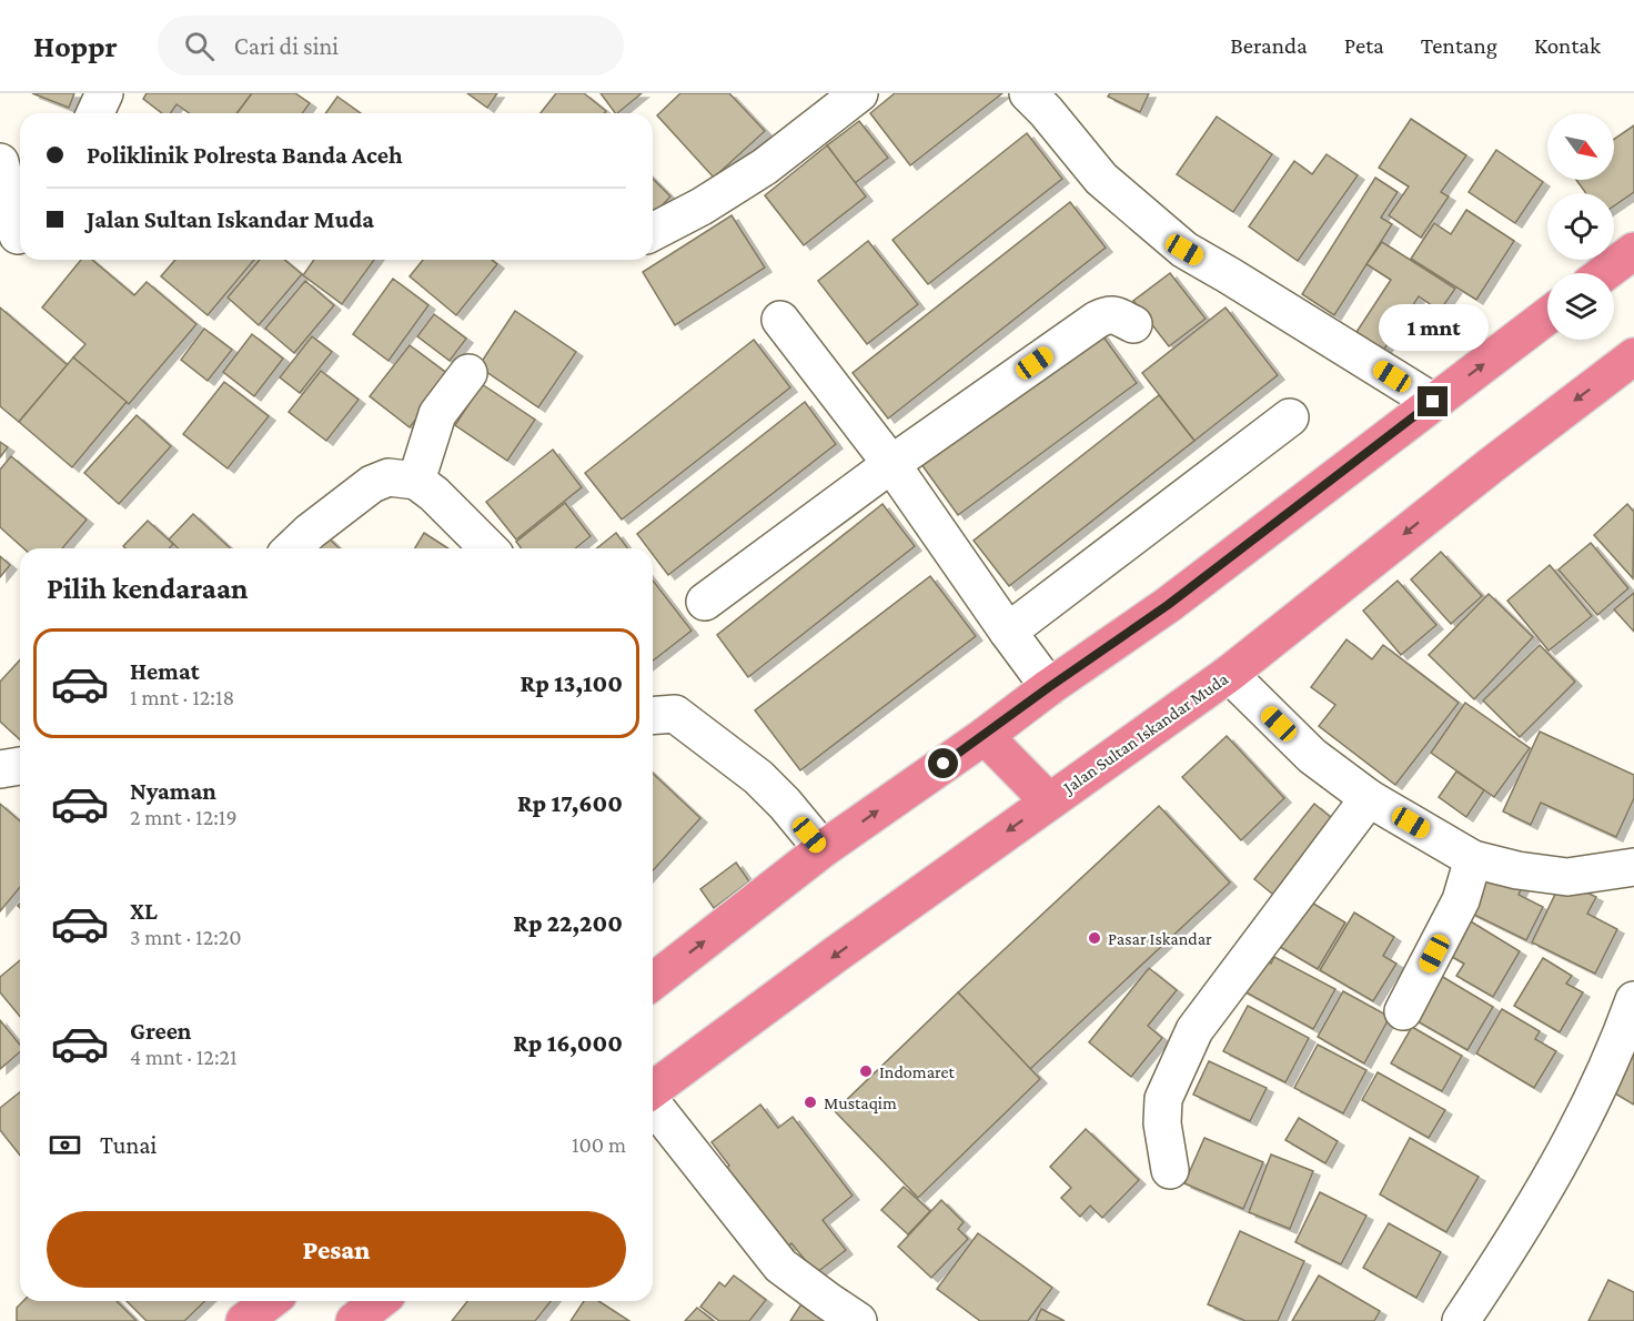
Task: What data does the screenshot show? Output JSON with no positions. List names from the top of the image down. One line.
{"streets":{"highway":["Jalan Sultan Iskandar Muda"]},"places":["Pasar Iskandar","Indomaret","Mustaqim"],"north":"bottom right","page":{"header":"Hoppr","search":"Cari di sini","nav":["Beranda","Peta","Tentang","Kontak"],"banner":["Poliklinik Polresta Banda Aceh","Jalan Sultan Iskandar Muda"],"bubble":"1 mnt","heading":"Pilih kendaraan","list":[{"name":"Hemat","note":"1 mnt · 12:18","value":"Rp 13,100"},{"name":"Nyaman","note":"2 mnt · 12:19","value":"Rp 17,600"},{"name":"XL","note":"3 mnt · 12:20","value":"Rp 22,200"},{"name":"Green","note":"4 mnt · 12:21","value":"Rp 16,000"}],"pay":["Tunai","100 m"],"buttons":"Pesan"}}
